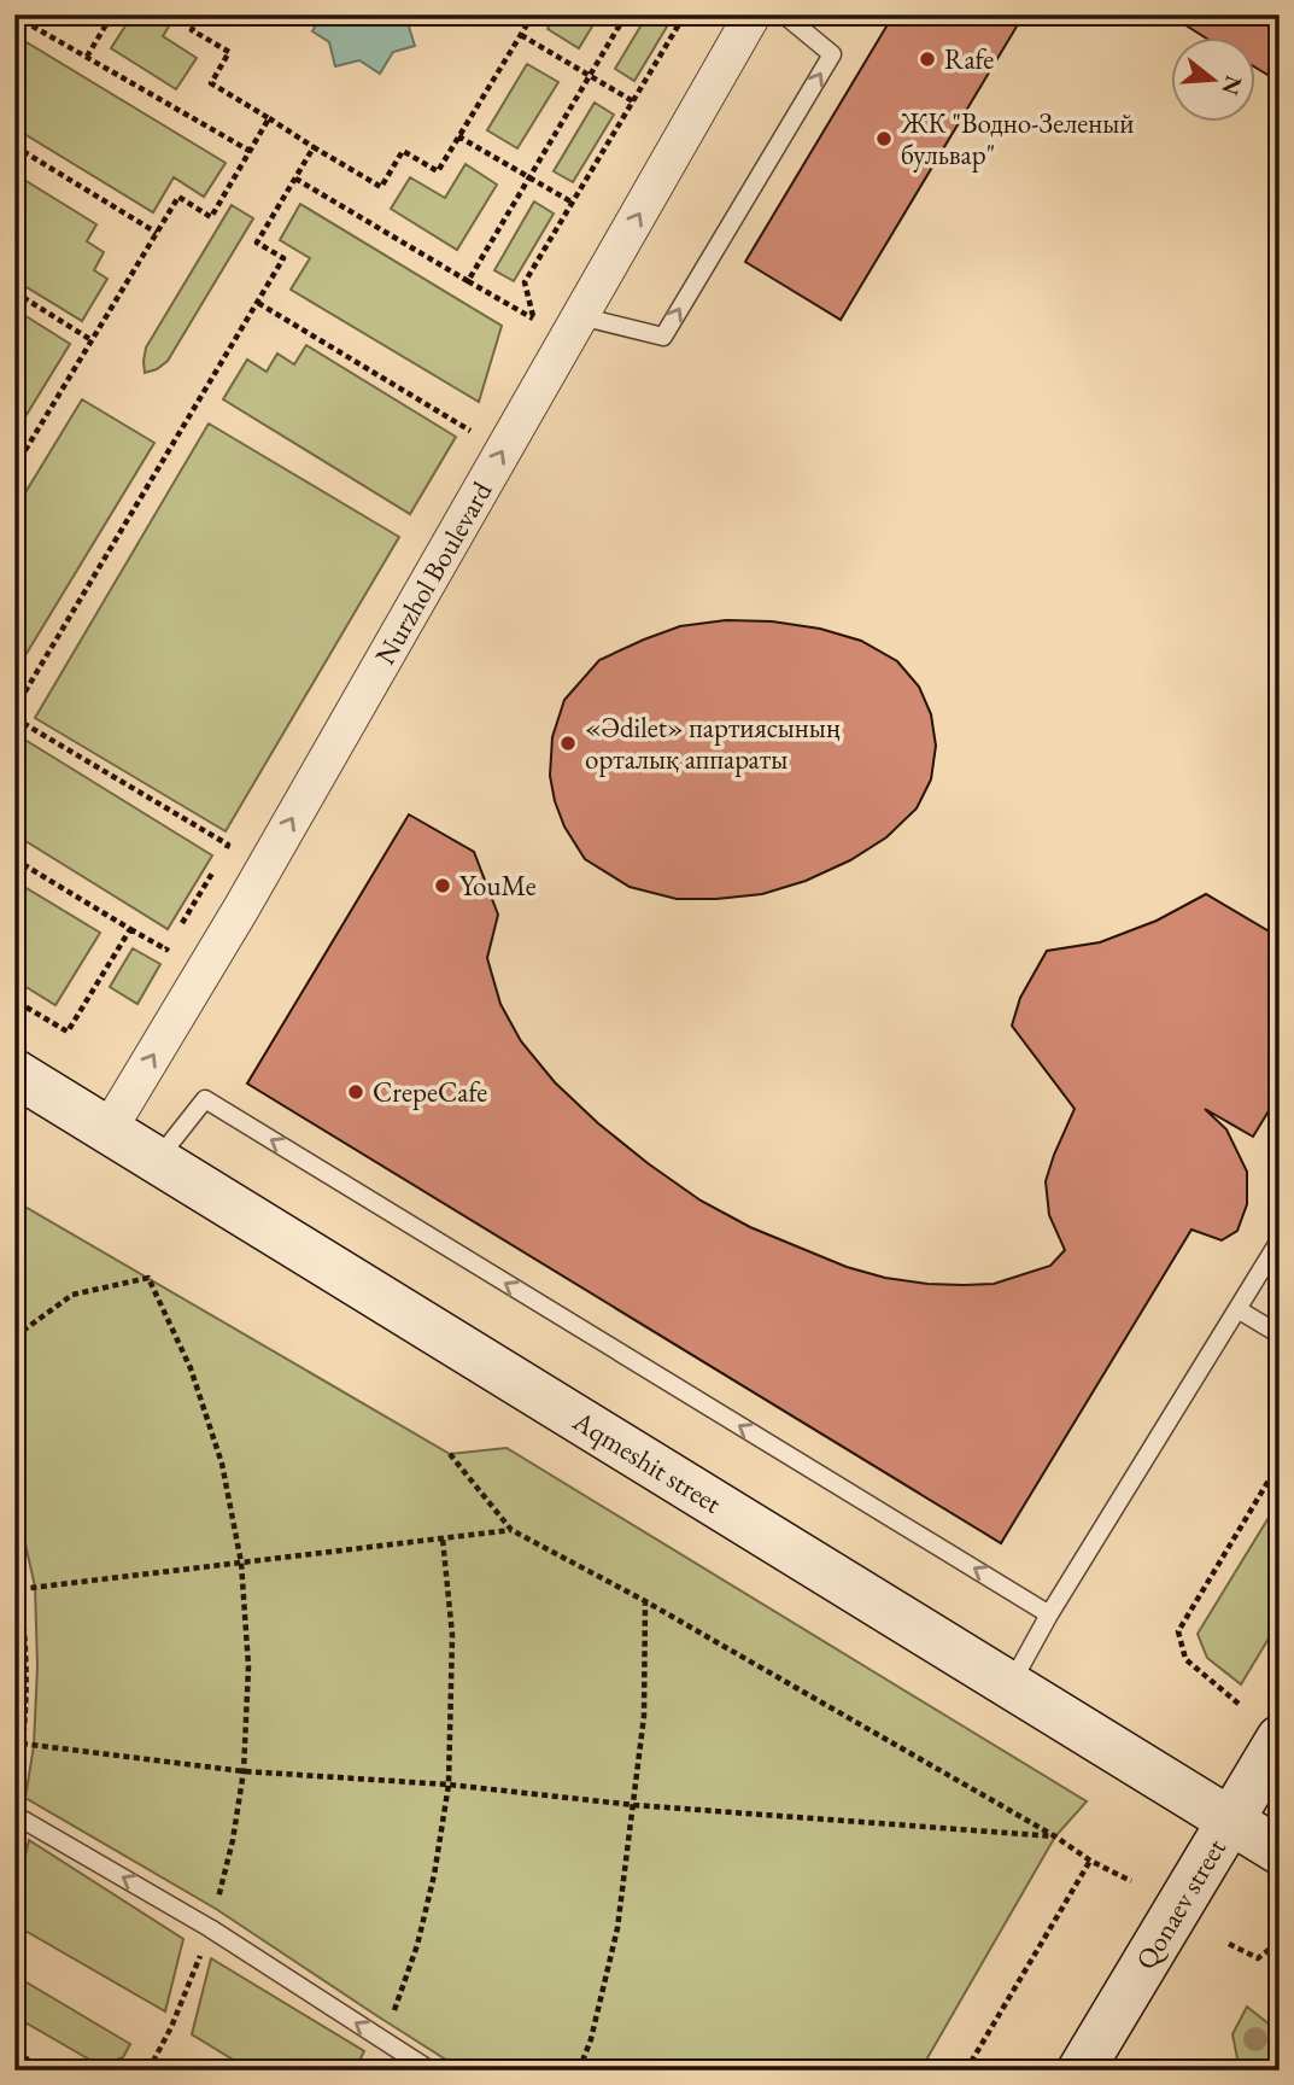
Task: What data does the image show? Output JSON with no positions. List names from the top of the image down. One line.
{"streets":{"main road":["Aqmeshit street","Qonaev street"],"street":["Nurzhol Boulevard"]},"crossings":[["Nurzhol Boulevard","Aqmeshit street"],["Aqmeshit street","Qonaev street"]],"one_way":["Nurzhol Boulevard"],"places":["Rafe","ЖК \"Водно-Зеленый бульвар\"","«Әdilet» партиясының орталық аппараты","YouMe","CrepeCafe"],"north":"right"}
